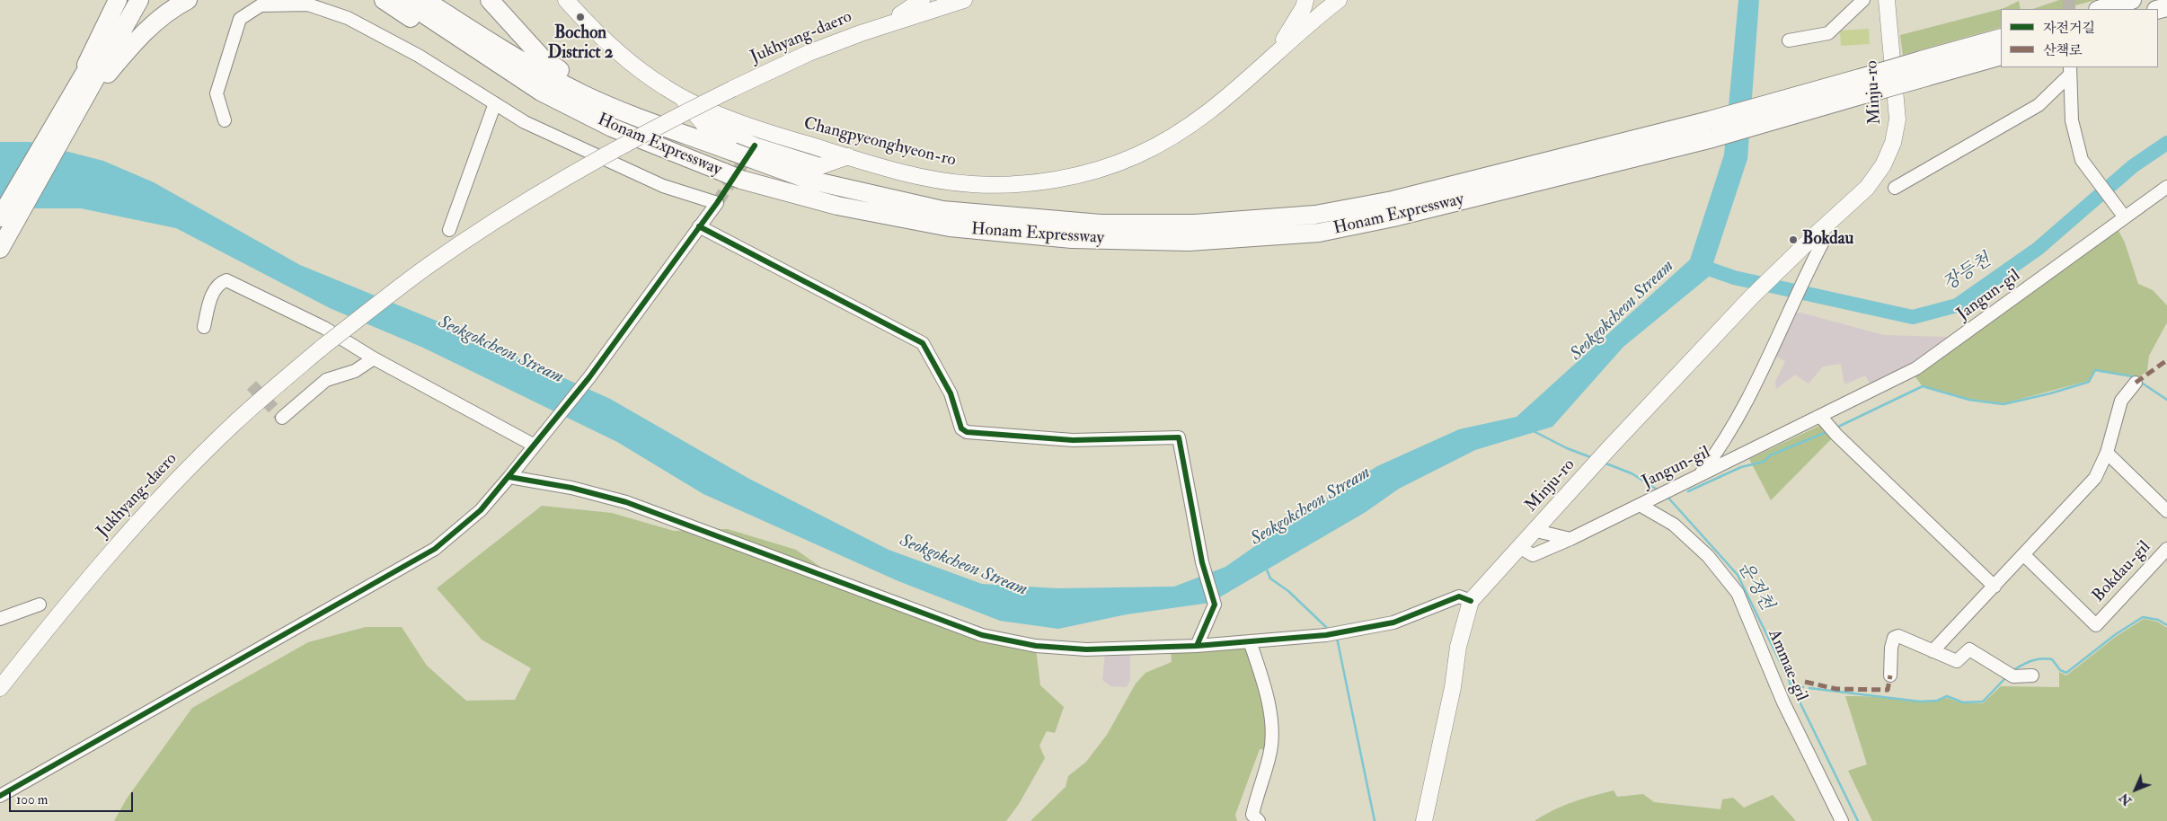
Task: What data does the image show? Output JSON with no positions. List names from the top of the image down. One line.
{"streets":{"highway":["Honam Expressway"],"main road":["Jukhyang-daero","Minju-ro","Changpyeonghyeon-ro"],"street":["Jangun-gil","Bokdau-gil","Ammae-gil"]},"crossings":[["Minju-ro","Jangun-gil"],["Jangun-gil","Ammae-gil"]],"water":["장등천","Seokgokcheon Stream","운정천"],"places":["Bochon District 2","Bokdau"],"legend":["자전거길","산책로"],"scale_bar":"100 m","north":"bottom left"}
